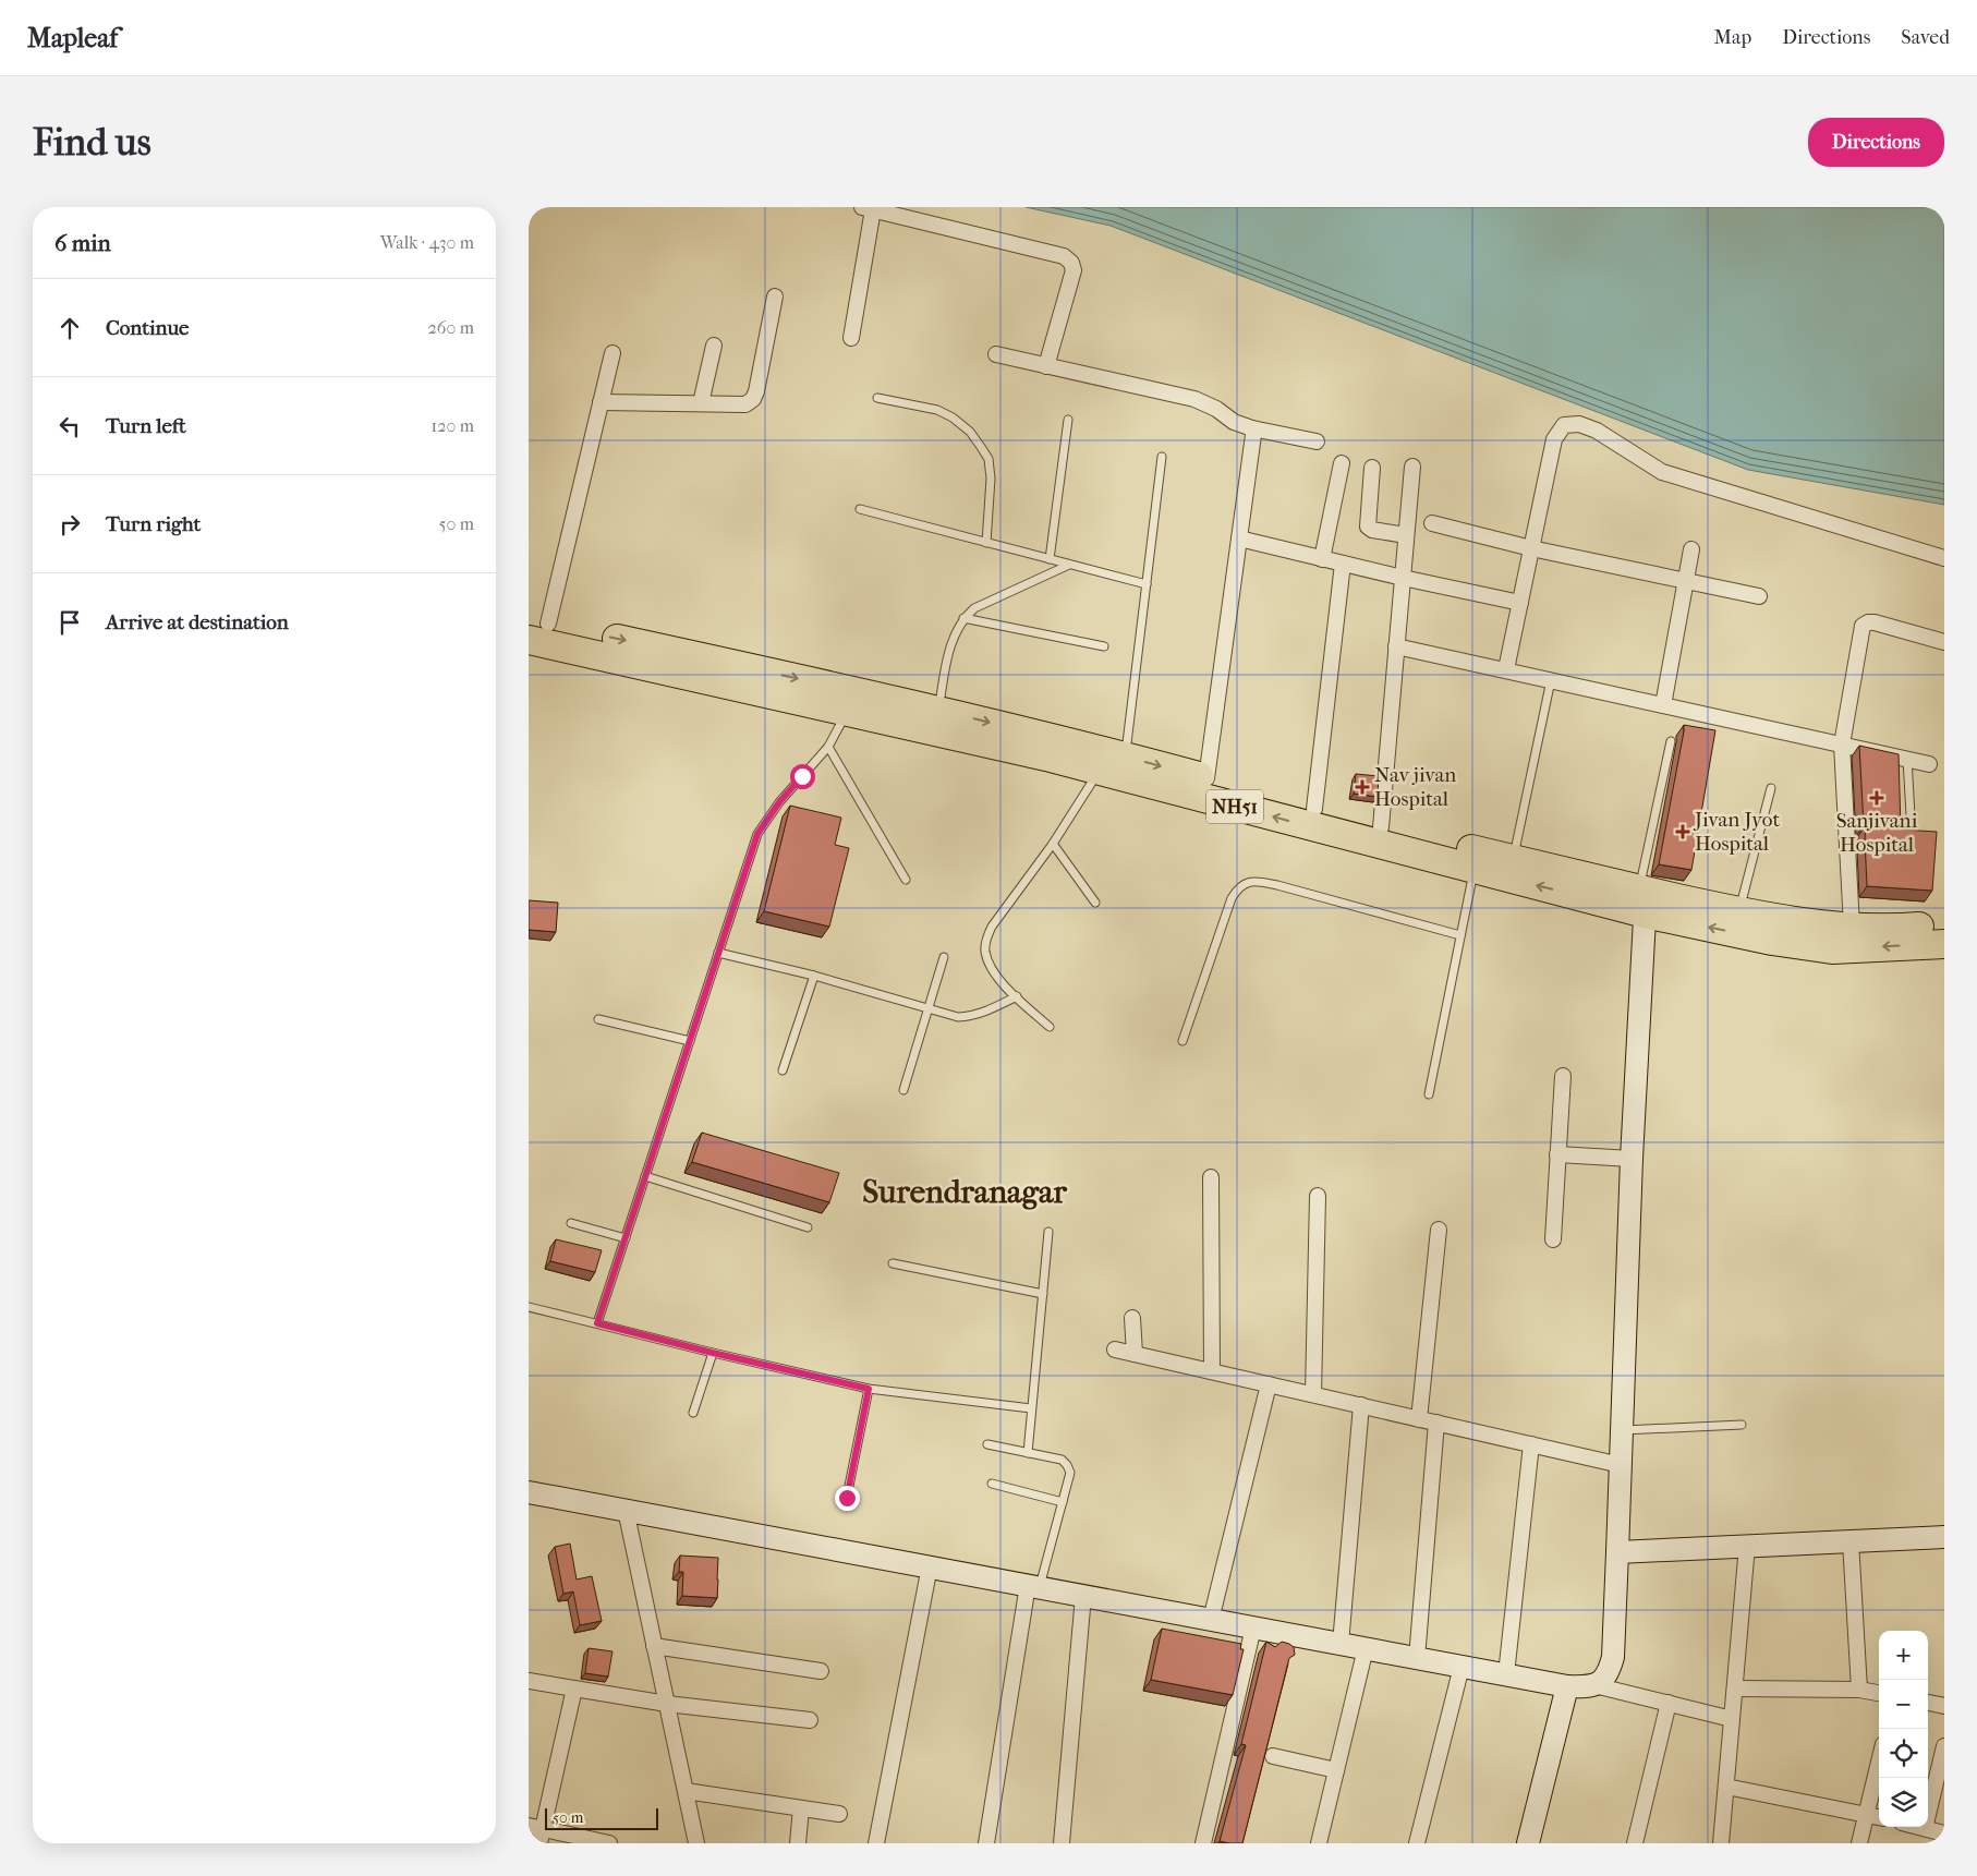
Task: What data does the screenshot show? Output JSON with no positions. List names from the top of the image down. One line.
{"streets":{"highway":["NH51"]},"districts":["Surendranagar"],"places":{"health":["Nav jivan Hospital","Sanjivani Hospital","Jivan Jyot Hospital"]},"scale_bar":"50 m","page":{"header":"Mapleaf","nav":["Map","Directions","Saved"],"buttons":"Directions","title":"Find us","heading":["6 min","Walk · 430 m"],"list":[["Continue","260 m"],["Turn left","120 m"],["Turn right","50 m"],"Arrive at destination"],"map_buttons":["+","−"],"scale":"50 m"}}
